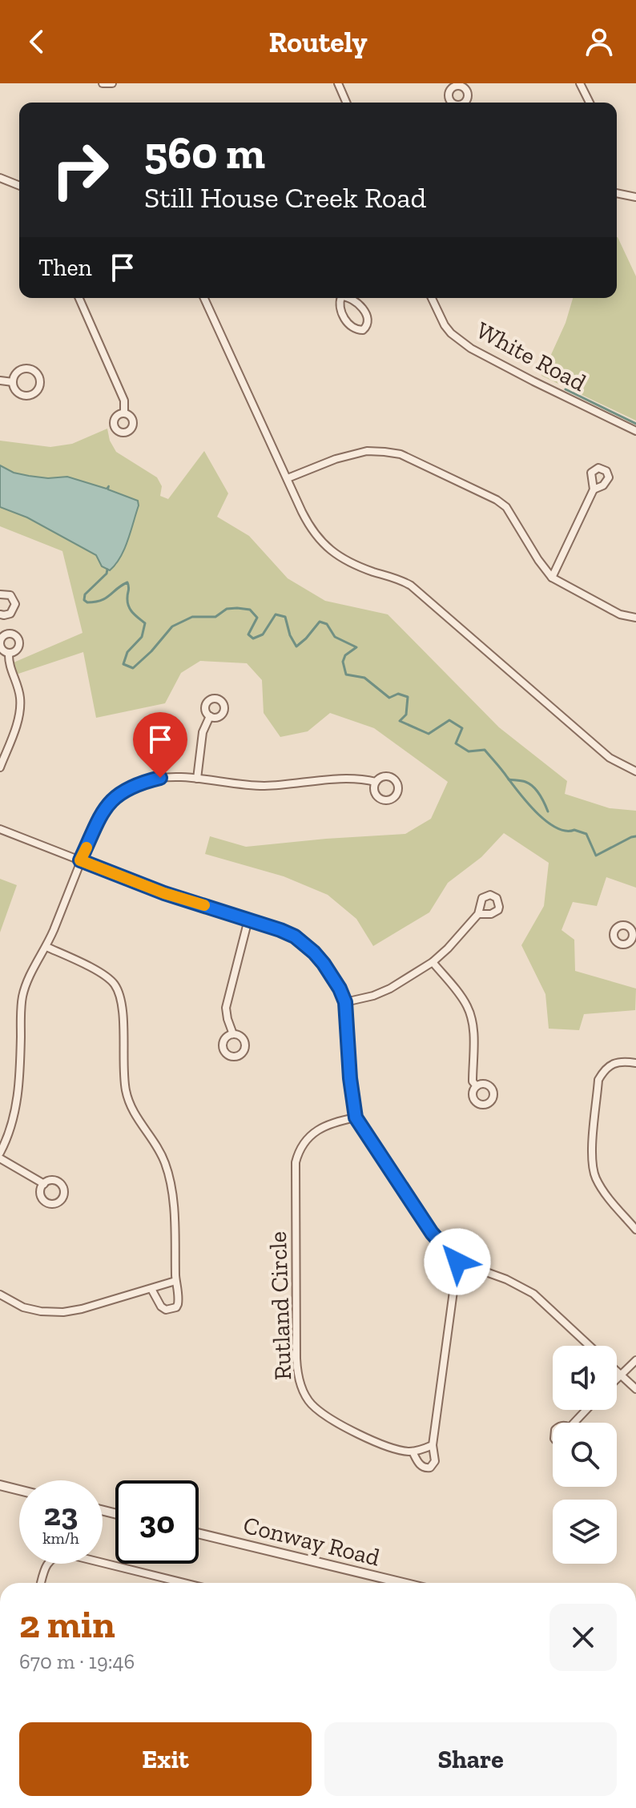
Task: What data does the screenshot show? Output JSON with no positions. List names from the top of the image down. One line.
{"streets":{"street":["White Road","Rutland Circle","Conway Road"]},"page":{"header":"Routely","turn":["560 m","Still House Creek Road"],"then":"Then","speed":"23 km/h","limit":"30","heading":["2 min","670 m · 19:46"],"buttons":["Exit","Share"]}}
